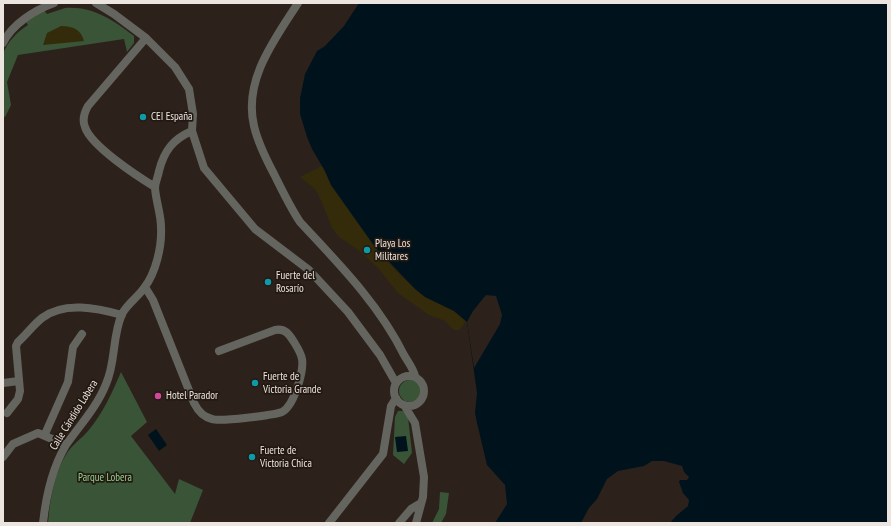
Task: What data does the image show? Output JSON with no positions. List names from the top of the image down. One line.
{"streets":{"street":["Calle Cándido Lobera"]},"parks":["Parque Lobera"],"places":["CEI España","Playa Los Militares","Fuerte del Rosarío","Fuerte de Victoria Grande","Hotel Parador","Fuerte de Victoria Chica"]}
